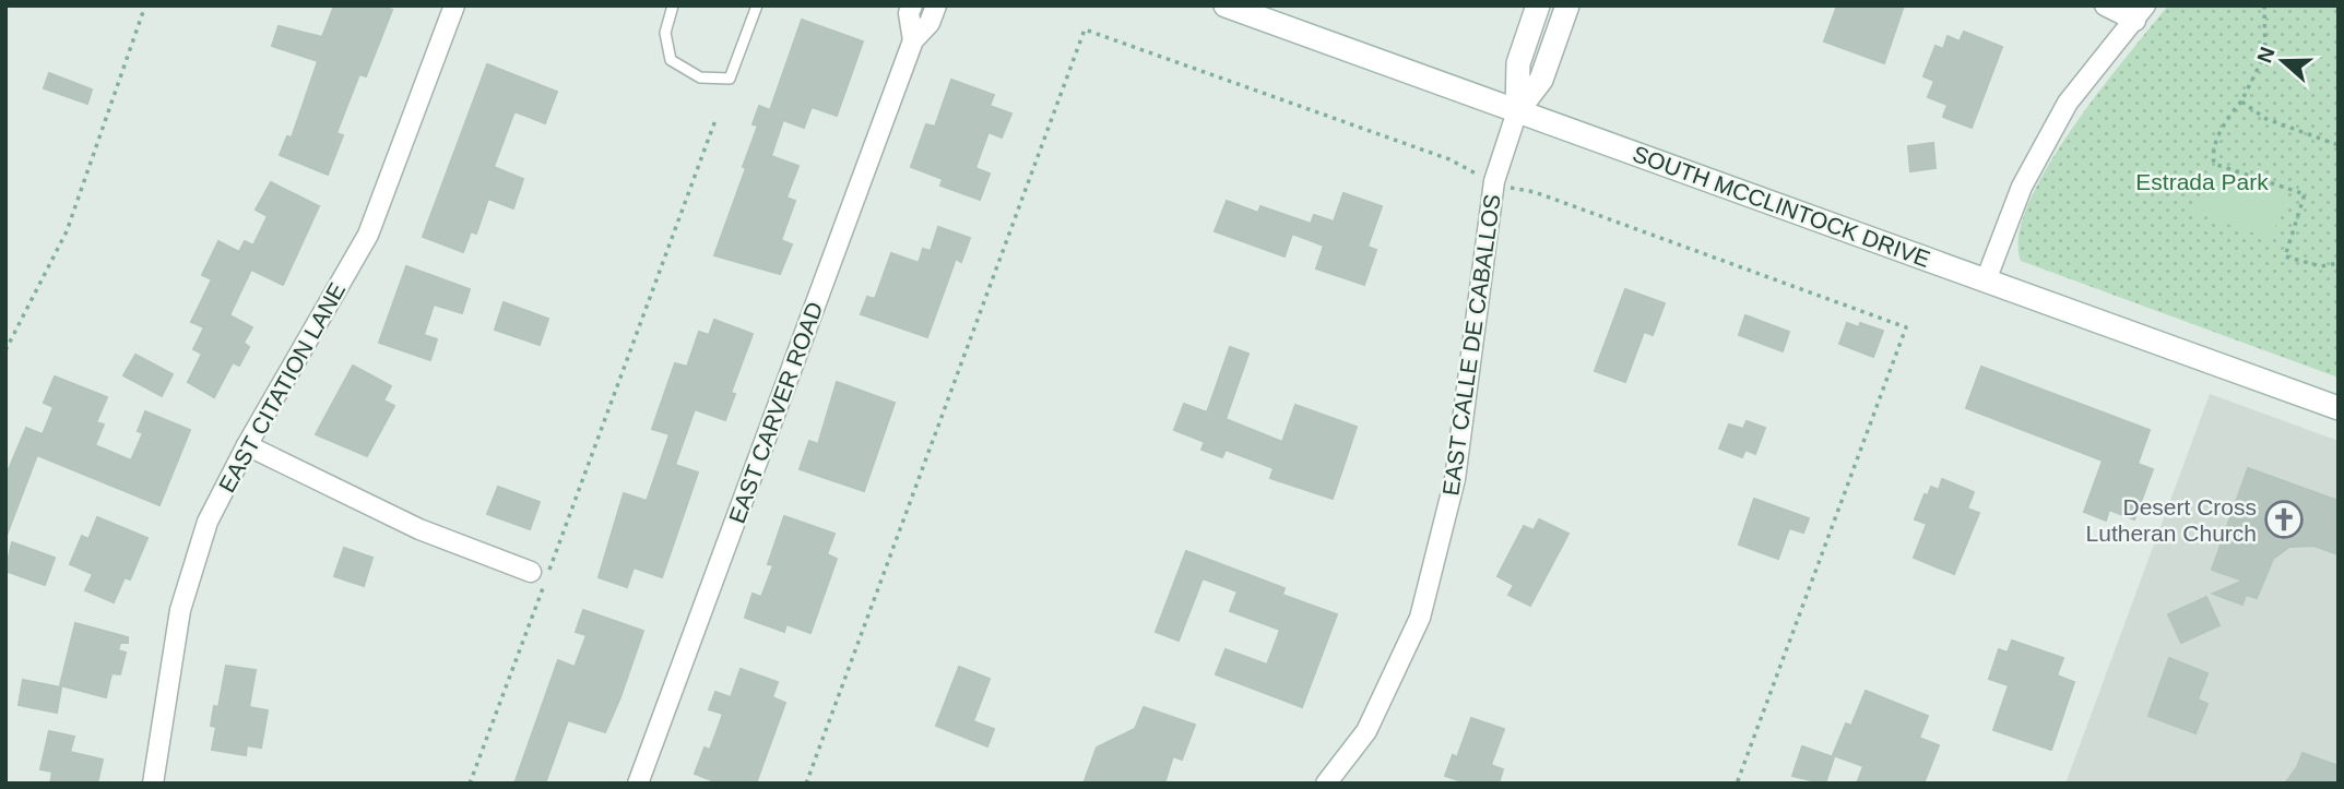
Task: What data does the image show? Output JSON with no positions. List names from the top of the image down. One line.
{"streets":{"main road":["SOUTH MCCLINTOCK DRIVE"],"street":["EAST CALLE DE CABALLOS","EAST CITATION LANE","EAST CARVER ROAD"]},"crossings":[["SOUTH MCCLINTOCK DRIVE","EAST CALLE DE CABALLOS"]],"parks":["Estrada Park"],"places":{"church":["Desert Cross Lutheran Church"]},"north":"left"}
